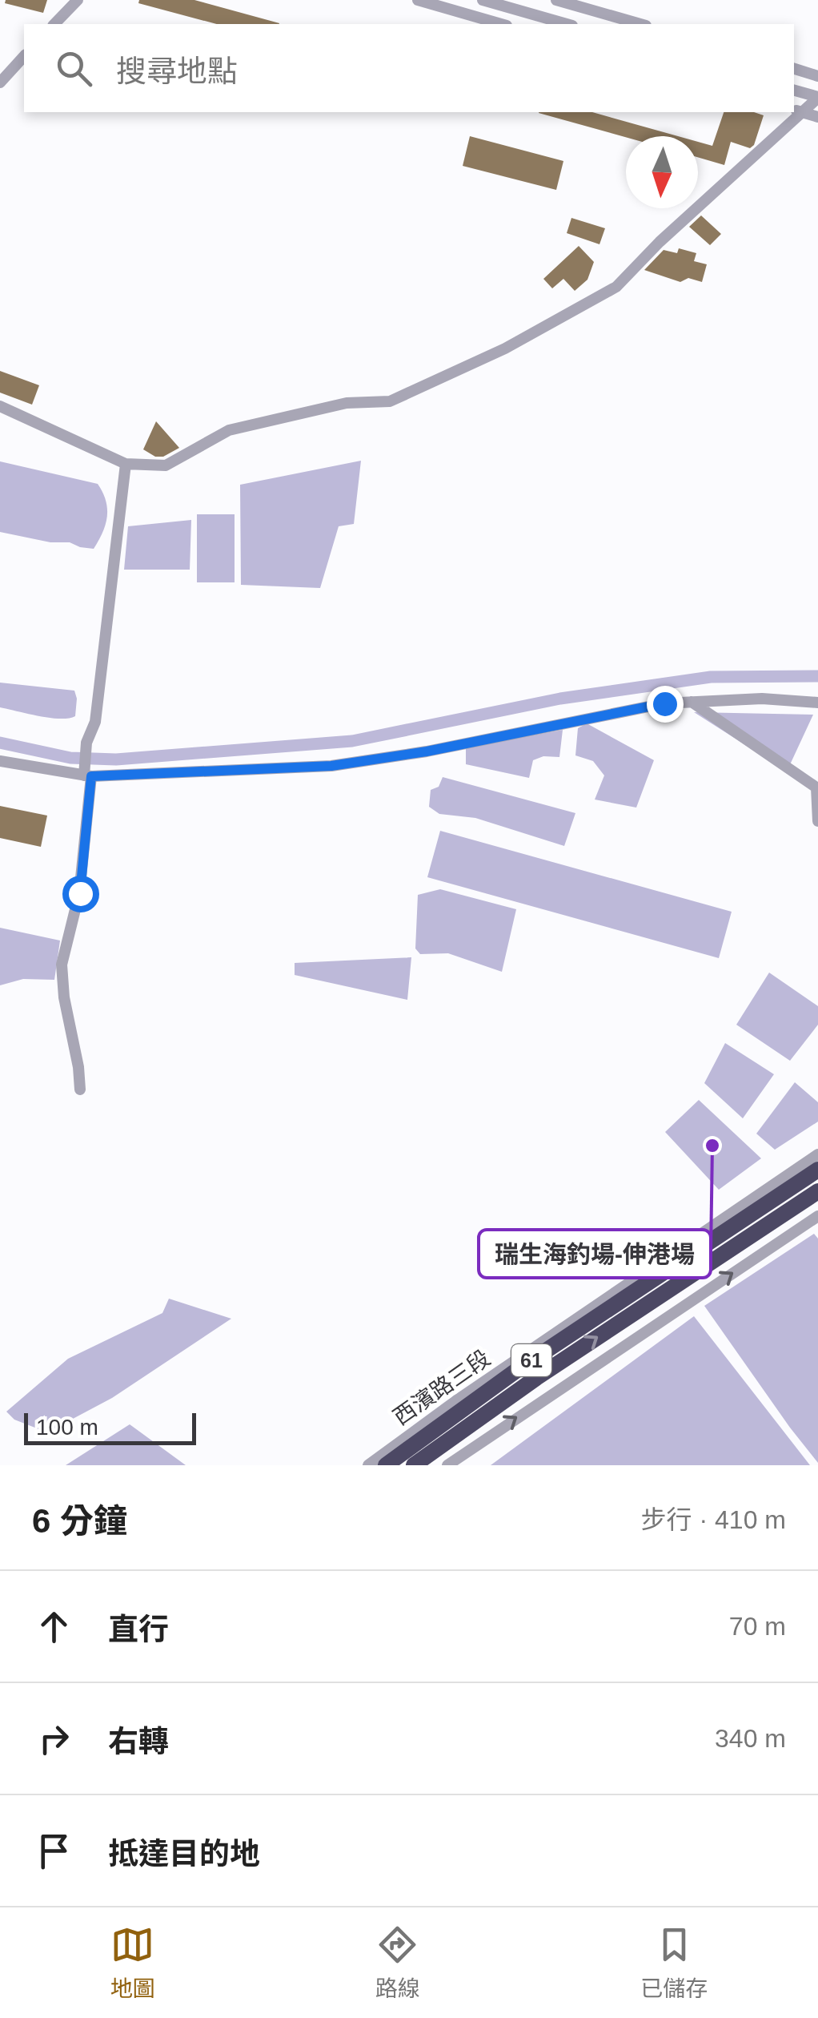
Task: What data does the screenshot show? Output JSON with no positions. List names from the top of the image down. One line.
{"streets":{"highway":["61"],"street":["西濱路三段"]},"places":["瑞生海釣場-伸港場"],"scale_bar":"100 m","north":"bottom","page":{"search":"搜尋地點","scale":"100 m","heading":["6 分鐘","步行 · 410 m"],"list":[["直行","70 m"],["右轉","340 m"],"抵達目的地"],"nav":["地圖","路線","已儲存"]}}
